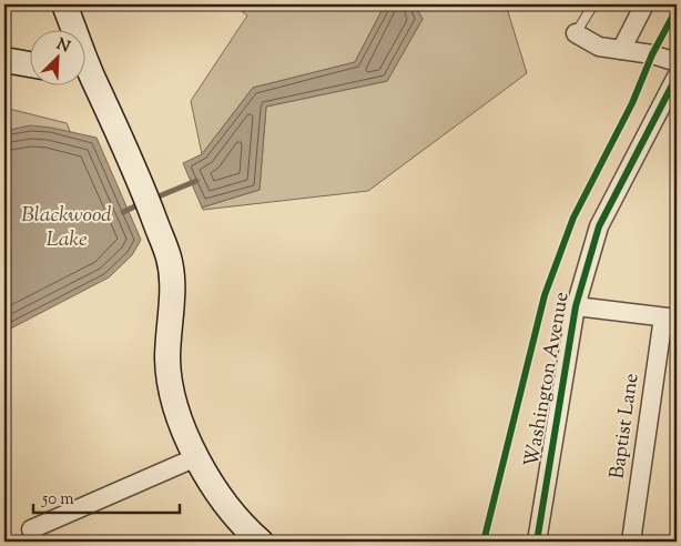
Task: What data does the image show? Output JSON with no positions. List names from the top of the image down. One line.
{"streets":{"street":["Washington Avenue","Baptist Lane"]},"water":["Blackwood Lake"],"scale_bar":"50 m","north":"top right"}
